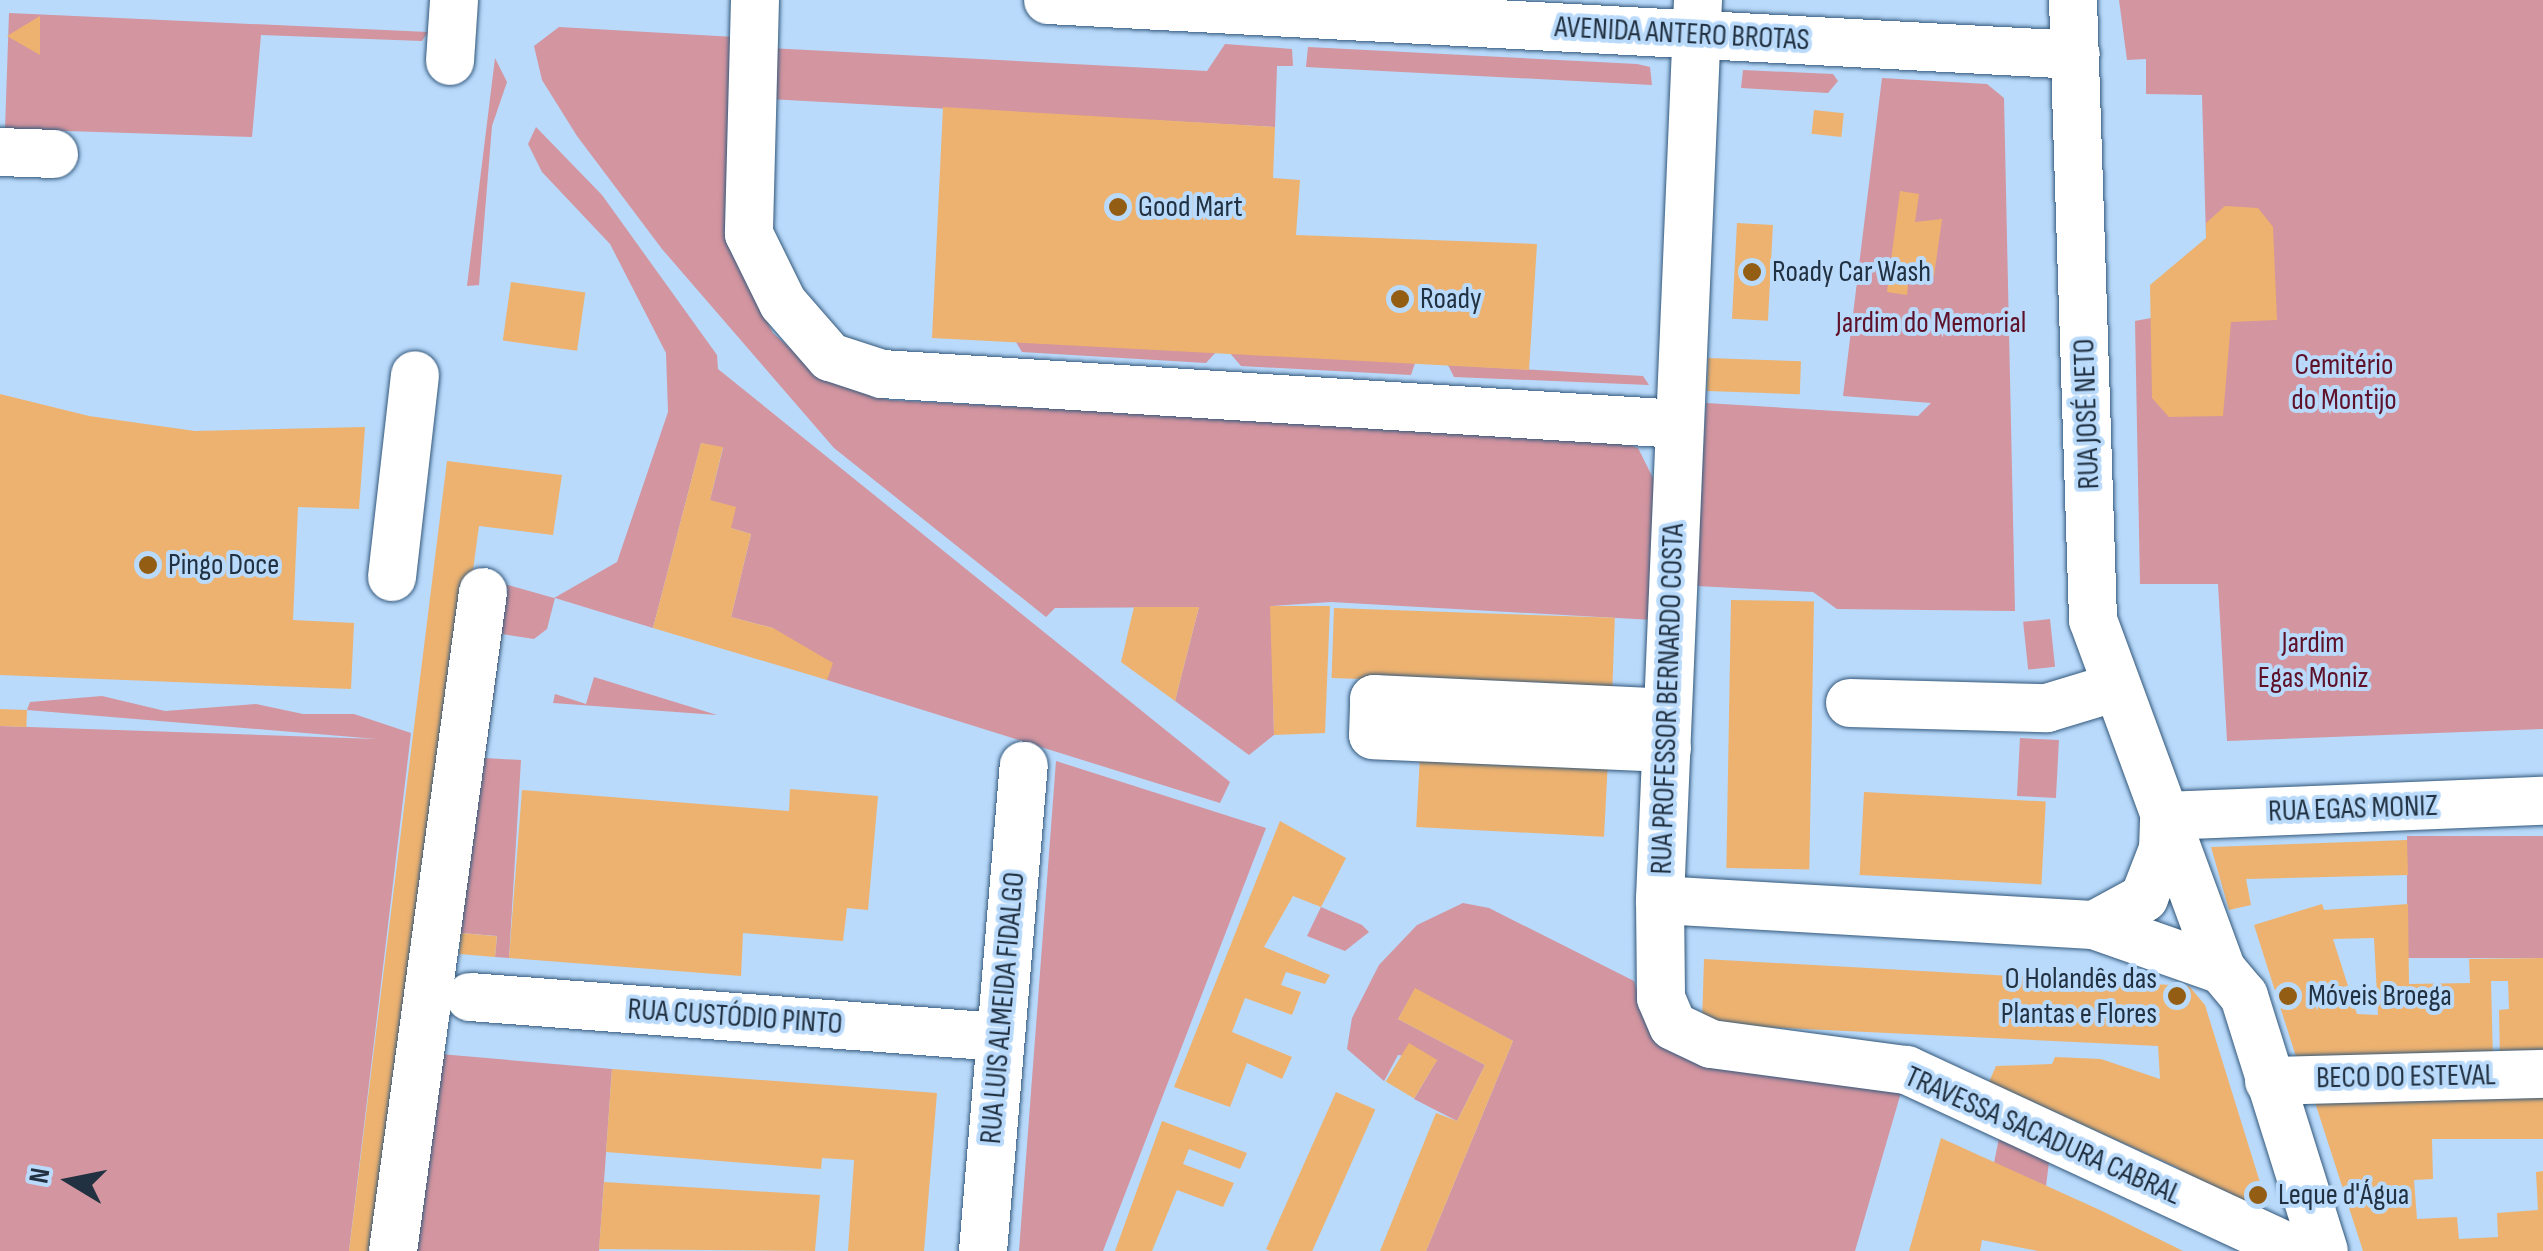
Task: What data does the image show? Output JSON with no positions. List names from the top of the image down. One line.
{"streets":{"street":["AVENIDA ANTERO BROTAS","RUA JOSÉ NETO","RUA PROFESSOR BERNARDO COSTA","RUA EGAS MONIZ","RUA LUIS ALMEIDA FIDALGO","RUA CUSTÓDIO PINTO","BECO DO ESTEVAL","TRAVESSA SACADURA CABRAL"]},"crossings":[["AVENIDA ANTERO BROTAS","RUA JOSÉ NETO"],["AVENIDA ANTERO BROTAS","RUA PROFESSOR BERNARDO COSTA"],["RUA JOSÉ NETO","RUA PROFESSOR BERNARDO COSTA"],["RUA JOSÉ NETO","RUA EGAS MONIZ"],["RUA JOSÉ NETO","BECO DO ESTEVAL"],["RUA PROFESSOR BERNARDO COSTA","TRAVESSA SACADURA CABRAL"],["RUA LUIS ALMEIDA FIDALGO","RUA CUSTÓDIO PINTO"]],"parks":["Jardim do Memorial","Cemitério do Montijo","Jardim Egas Moniz"],"places":["Good Mart","Roady Car Wash","Roady","Pingo Doce","O Holandês das Plantas e Flores","Móveis Broega","Leque d'Água"],"north":"left"}
